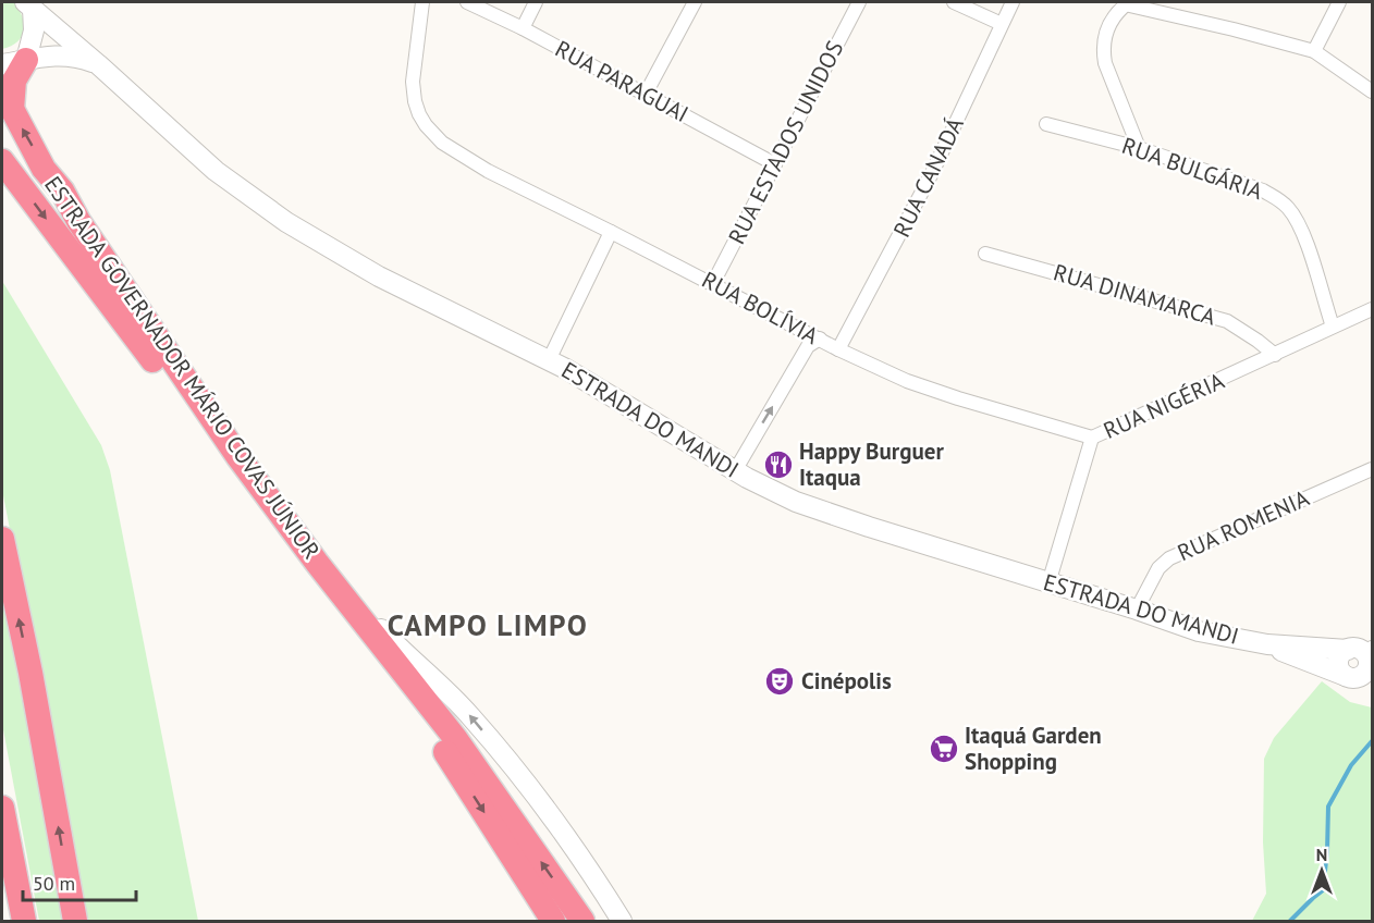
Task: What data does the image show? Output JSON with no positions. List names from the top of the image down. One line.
{"streets":{"highway":["ESTRADA GOVERNADOR MÁRIO COVAS JÚNIOR"],"main road":["ESTRADA DO MANDI"],"street":["RUA PARAGUAI","RUA ESTADOS UNIDOS","RUA BULGÁRIA","RUA CANADÁ","RUA DINAMARCA","RUA BOLÍVIA","RUA NIGÉRIA","RUA ROMENIA"]},"crossings":[["RUA PARAGUAI","RUA ESTADOS UNIDOS"],["RUA ESTADOS UNIDOS","RUA BOLÍVIA"],["RUA BULGÁRIA","RUA NIGÉRIA"],["RUA CANADÁ","RUA BOLÍVIA"],["RUA DINAMARCA","RUA NIGÉRIA"],["RUA BOLÍVIA","RUA NIGÉRIA"],["RUA NIGÉRIA","ESTRADA DO MANDI"],["ESTRADA DO MANDI","RUA ROMENIA"]],"districts":["CAMPO LIMPO"],"places":{"restaurant":["Happy Burguer Itaqua"],"theatre":["Cinépolis"],"supermarket":["Itaquá Garden Shopping"]},"scale_bar":"50 m","north":"top"}
